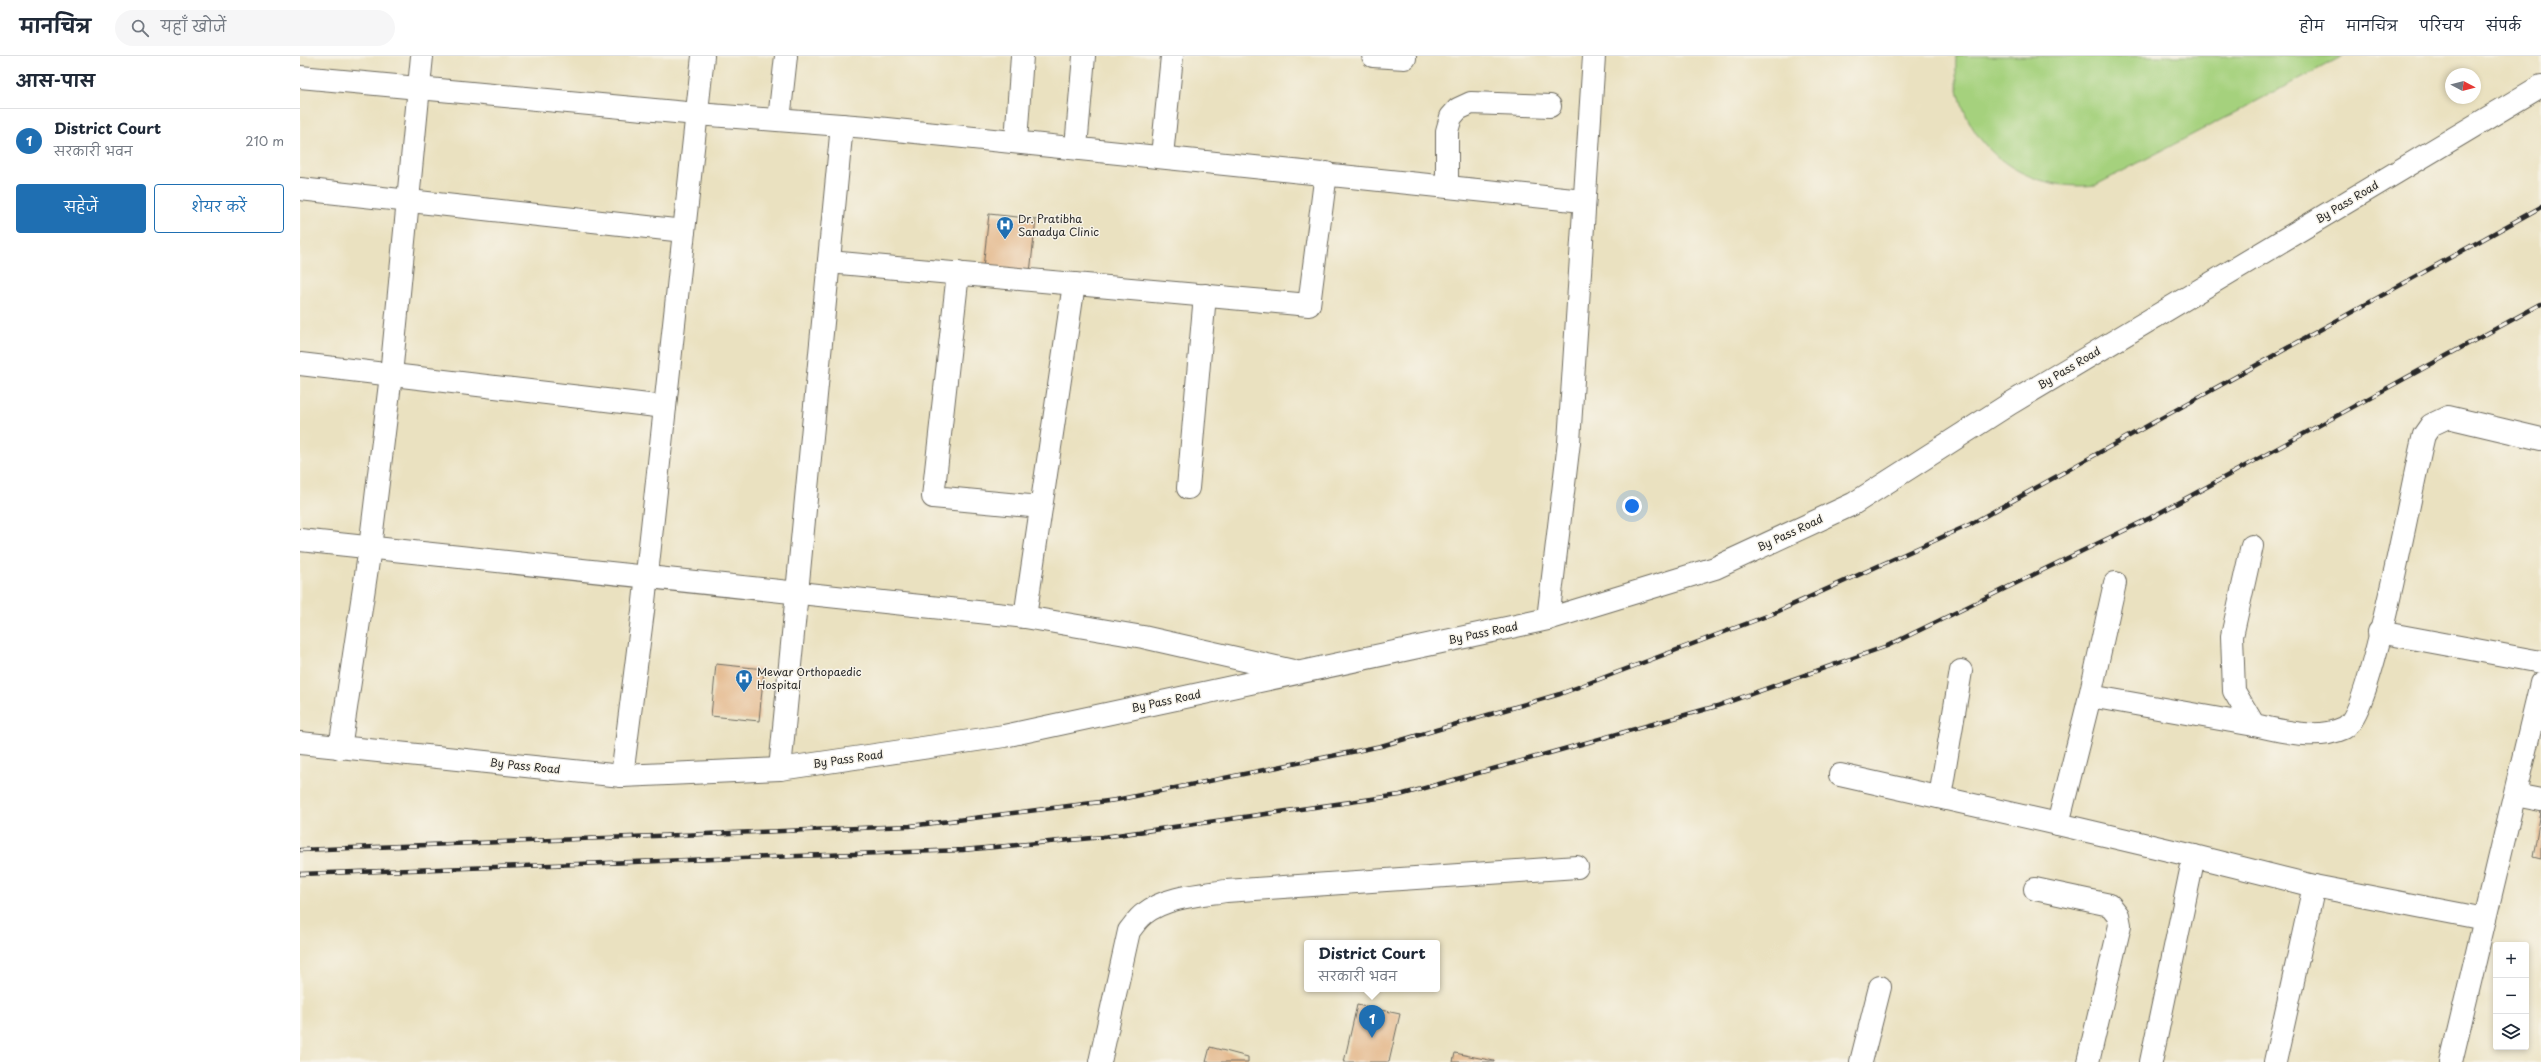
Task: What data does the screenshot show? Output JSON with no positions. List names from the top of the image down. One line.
{"streets":{"street":["By Pass Road"]},"places":{"hospital":["Dr. Pratibha Sanadya Clinic","Mewar Orthopaedic Hospital"]},"north":"right","page":{"header":"मानचित्र","search":"यहाँ खोजें","nav":["होम","मानचित्र","परिचय","संपर्क"],"heading":"आस-पास","list":[{"mark":"1","name":"District Court","note":"सरकारी भवन","value":"210 m"}],"buttons":["सहेजें","शेयर करें"],"popup":["District Court","सरकारी भवन"],"map_buttons":["+","−"],"pins":"1"}}
